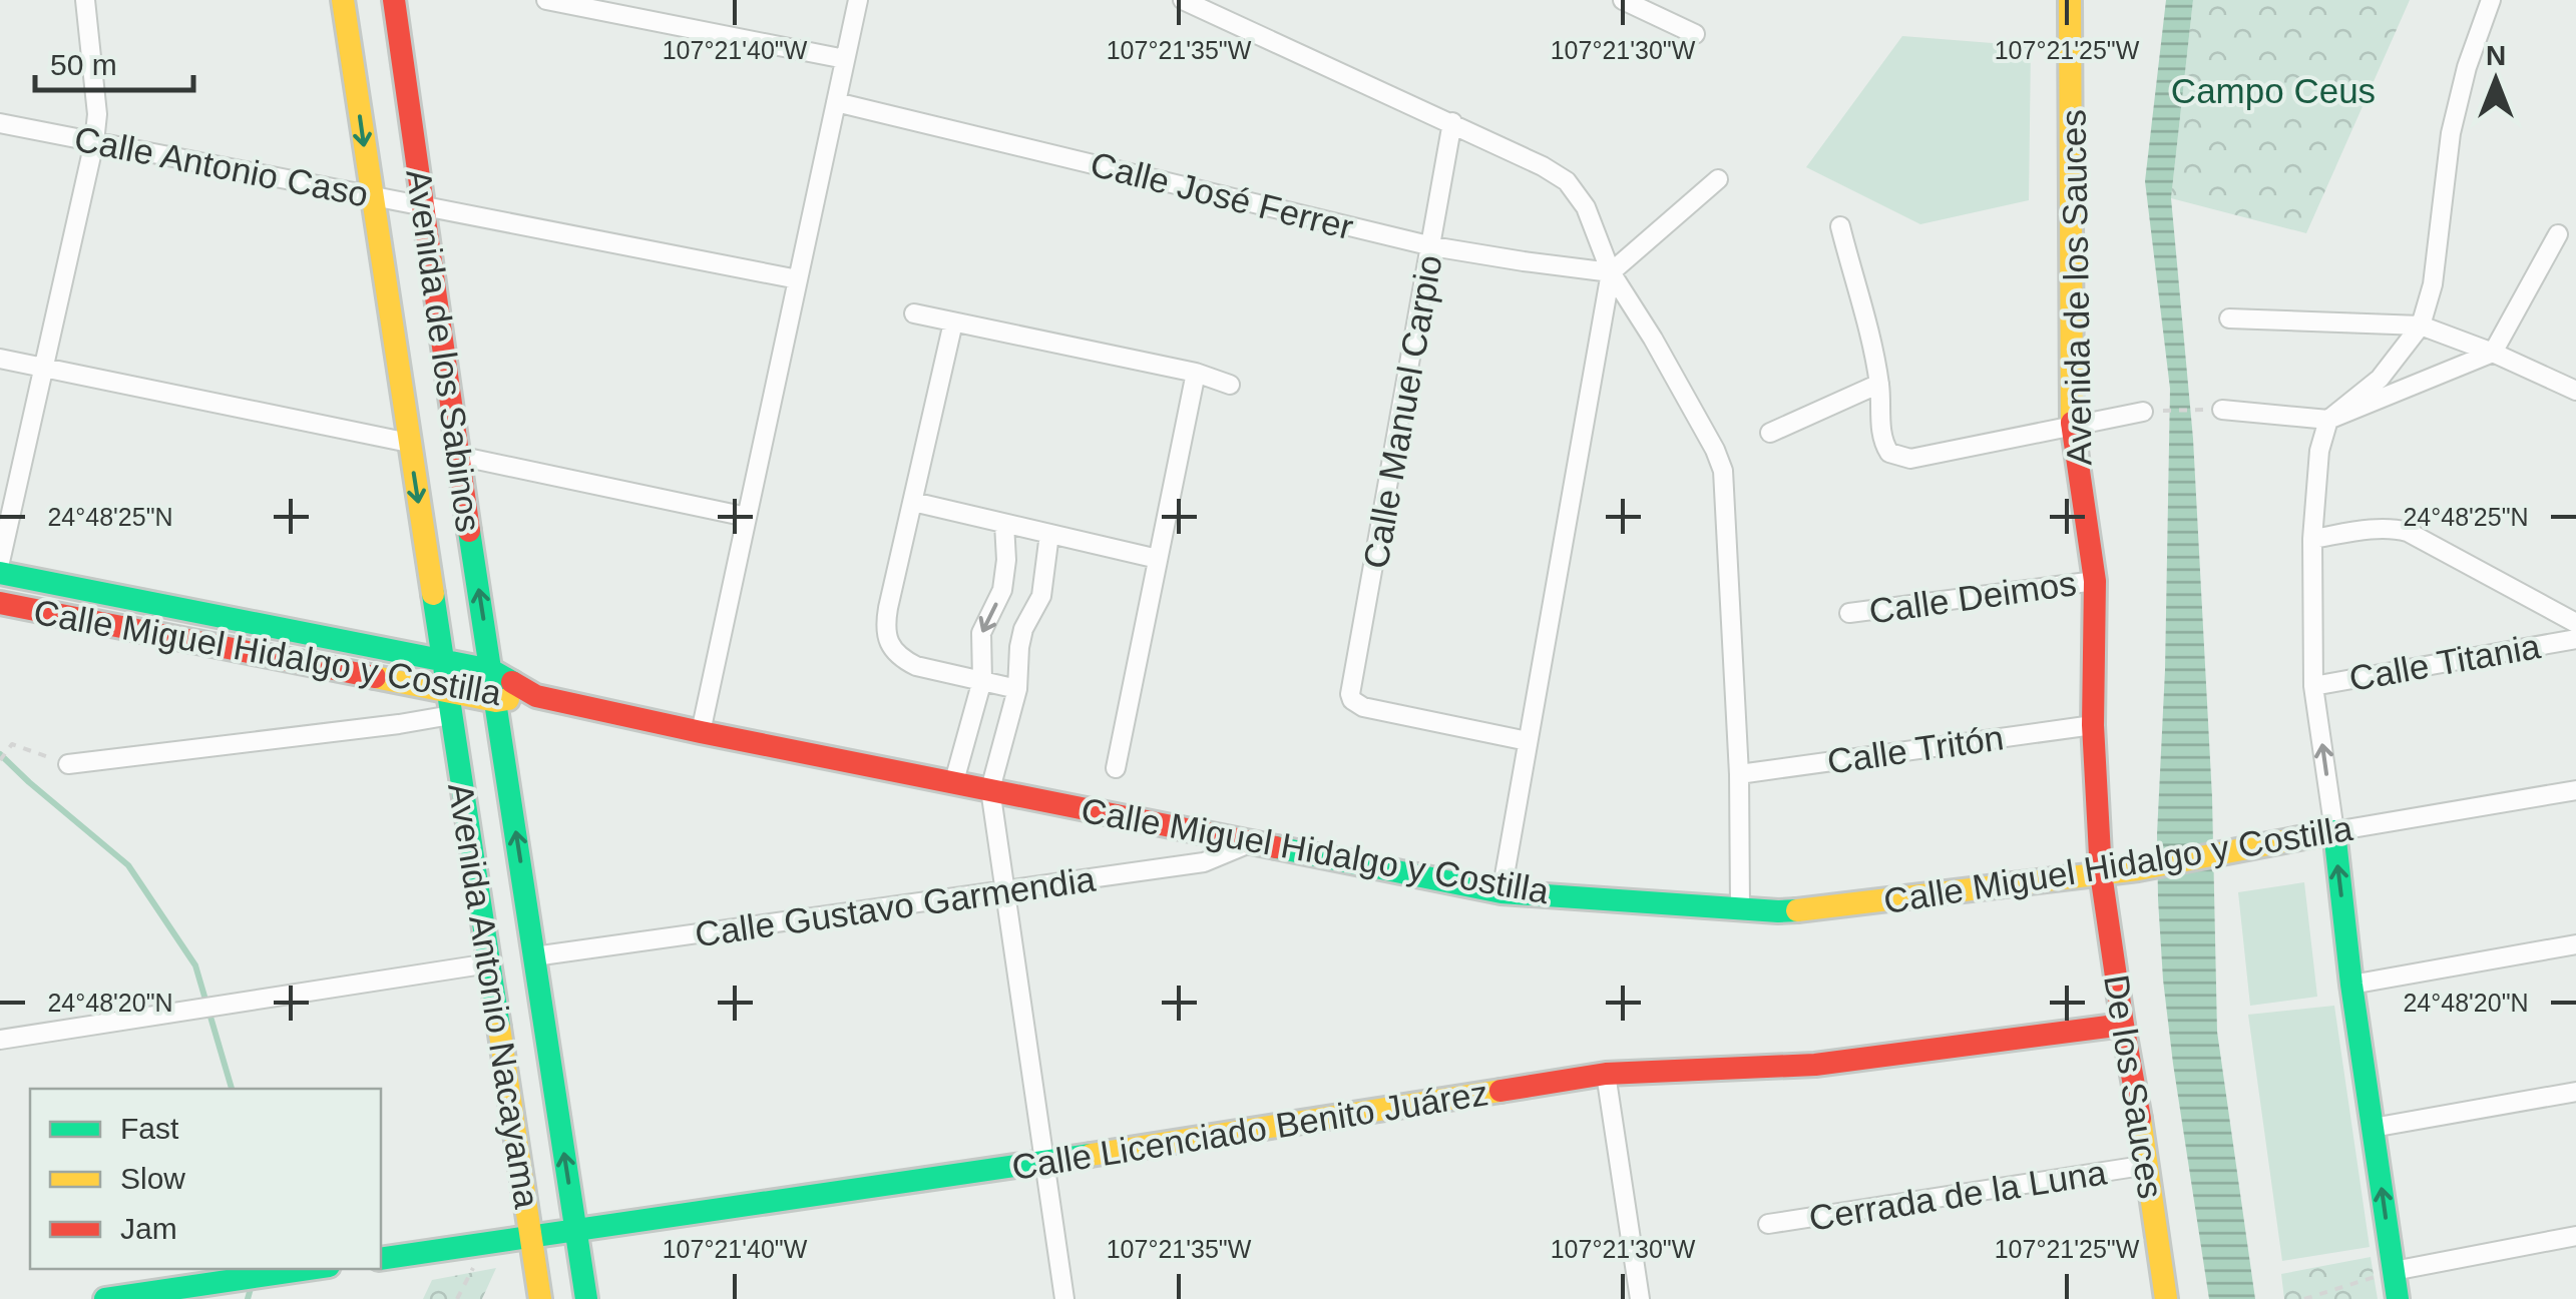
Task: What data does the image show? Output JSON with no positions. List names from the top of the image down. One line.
{"streets":{"main road":["Avenida de los Sauces","Avenida de los Sabinos","Calle Miguel Hidalgo y Costilla","Avenida Antonio Nacayama","De los Sauces","Calle Licenciado Benito Juárez"],"street":["Calle Antonio Caso","Calle José Ferrer","Calle Manuel Carpio","Calle Deimos","Calle Titania","Calle Tritón","Calle Gustavo Garmendia","Cerrada de la Luna"]},"crossings":[["Calle Antonio Caso","Avenida de los Sabinos"],["Calle José Ferrer","Calle Manuel Carpio"],["Avenida de los Sauces","Calle Deimos"],["Avenida de los Sauces","Calle Miguel Hidalgo y Costilla"],["Avenida de los Sauces","Calle Tritón"],["Avenida de los Sauces","De los Sauces"],["Avenida de los Sabinos","Calle Miguel Hidalgo y Costilla"],["Avenida de los Sabinos","Avenida Antonio Nacayama"],["Calle Miguel Hidalgo y Costilla","Calle Gustavo Garmendia"],["Calle Miguel Hidalgo y Costilla","Avenida Antonio Nacayama"],["Calle Miguel Hidalgo y Costilla","De los Sauces"],["Calle Gustavo Garmendia","Avenida Antonio Nacayama"],["Avenida Antonio Nacayama","Calle Licenciado Benito Juárez"],["De los Sauces","Calle Licenciado Benito Juárez"],["De los Sauces","Cerrada de la Luna"]],"parks":["Campo Ceus"],"legend":["Fast","Slow","Jam"],"scale_bar":"50 m","north":"top","coordinates":["107°21'40\"W","107°21'35\"W","107°21'30\"W","107°21'25\"W","24°48'25\"N","24°48'20\"N"]}
